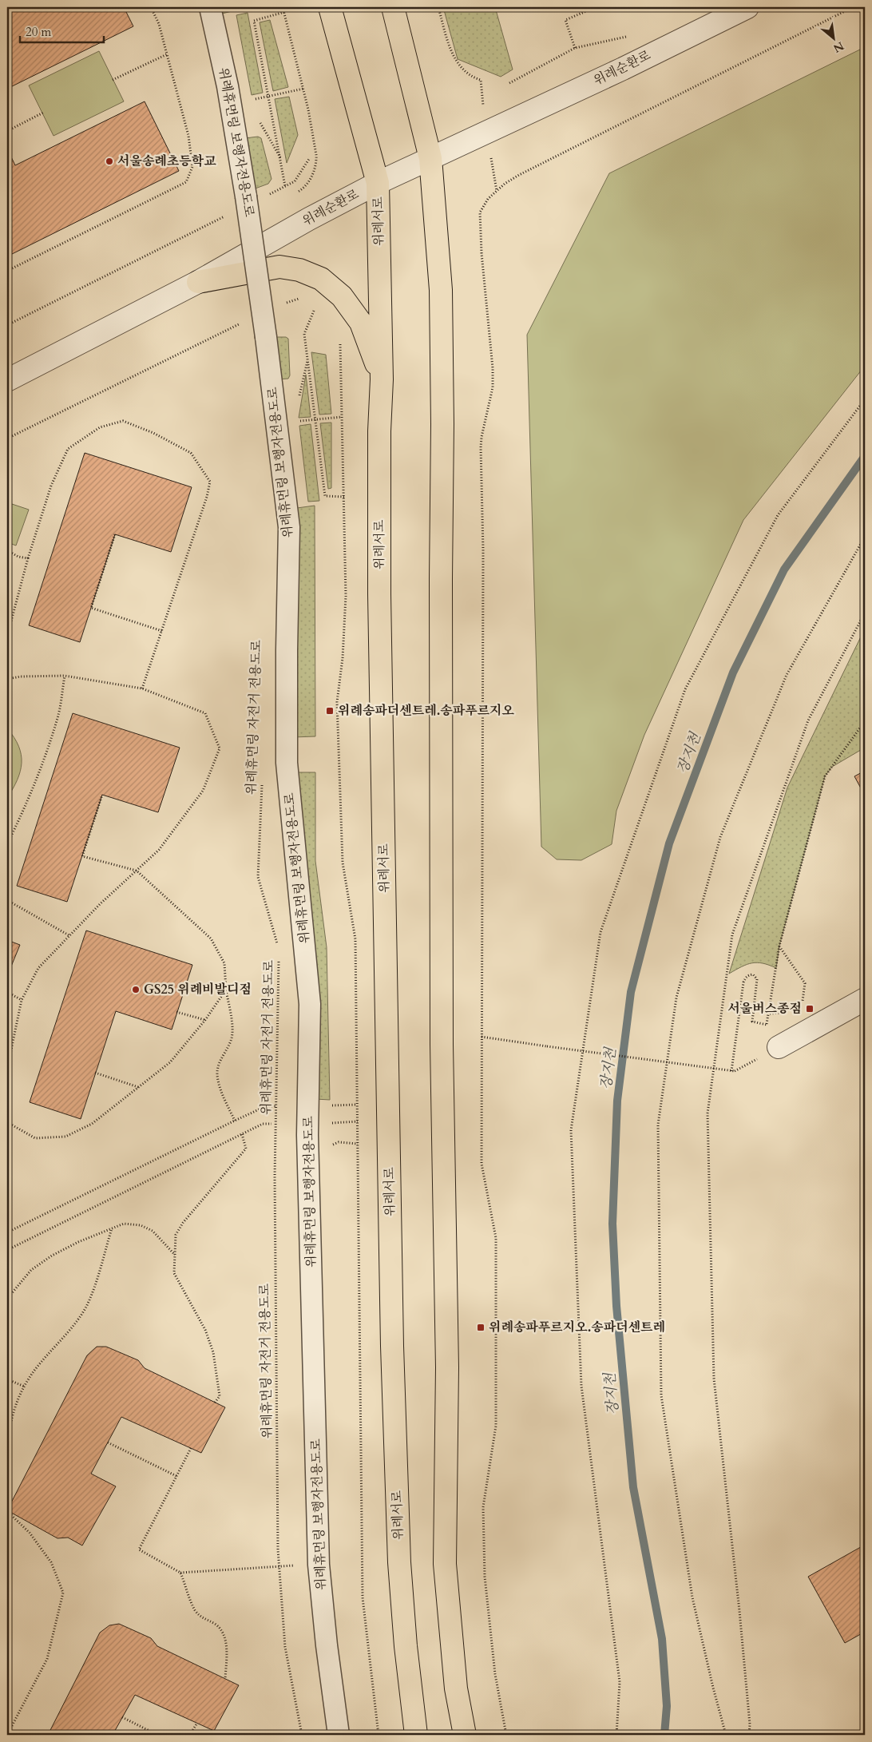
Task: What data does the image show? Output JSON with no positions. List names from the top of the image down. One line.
{"streets":{"main road":["위례서로"],"street":["위례순환로","위례휴먼링 보행자전용도로"],"path":["위례휴먼링 자전거 전용도로"]},"crossings":[["위례순환로","위례서로"]],"water":["장지천"],"places":{"other":["서울송례초등학교","GS25 위례비발디점"],"transit":["위례송파더센트레.송파푸르지오","서울버스종점","위례송파푸르지오.송파더센트레"]},"scale_bar":"20 m","north":"bottom right"}
